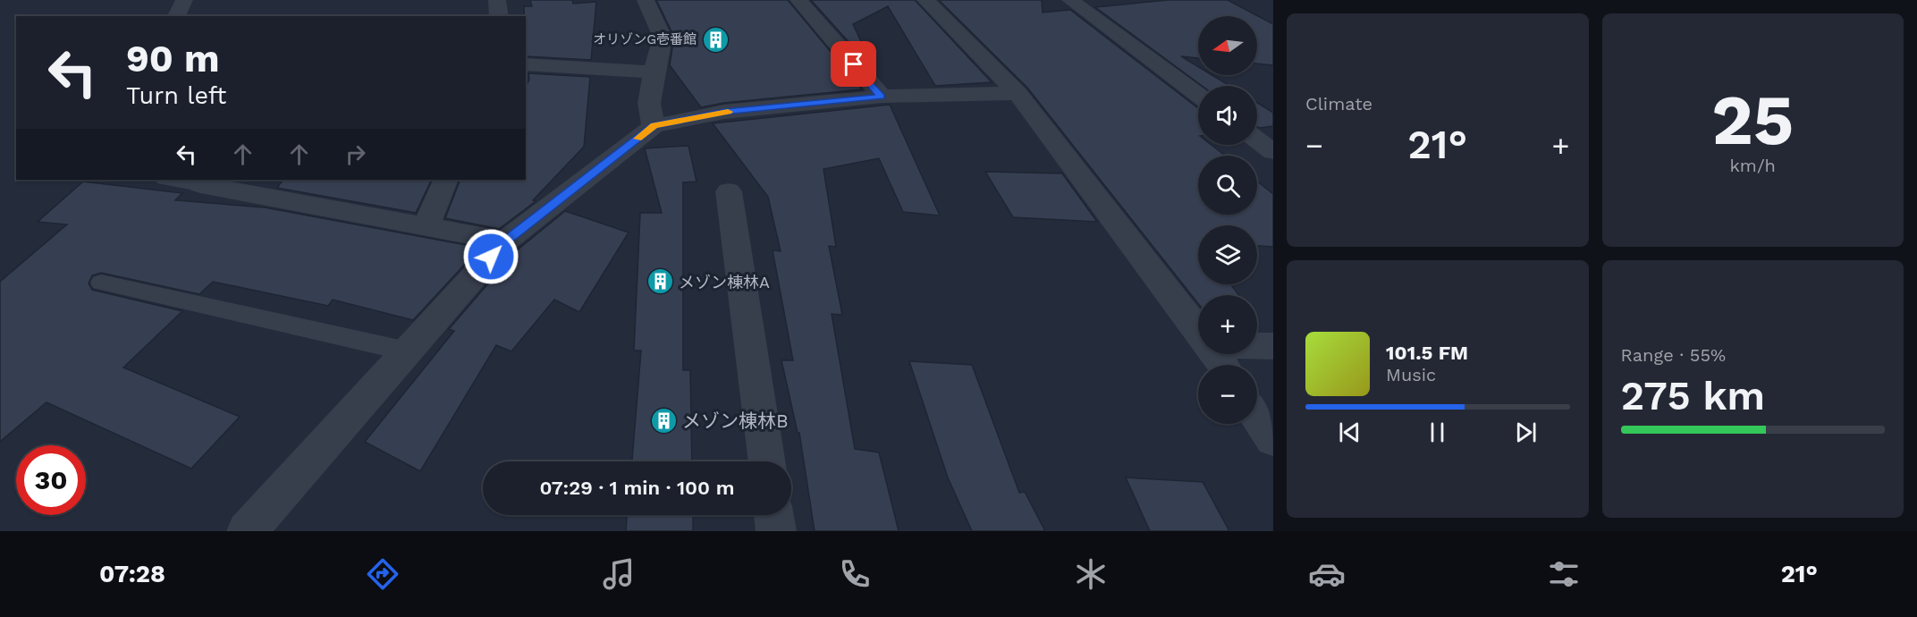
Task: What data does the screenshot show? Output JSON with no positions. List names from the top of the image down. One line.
{"places":{"building":["オリゾンG壱番館","メゾン棟林A","メゾン棟林B"]},"north":"left","page":{"tile":["Climate",["25","km/h"],["Range · 55%","275 km"]],"map_buttons":["+","−"],"turn":["90 m","Turn left"],"heat":["−","21°","+"],"song":["101.5 FM","Music"],"limit":"30","trip":"07:29 · 1 min · 100 m","tabs":["07:28","21°"]}}
